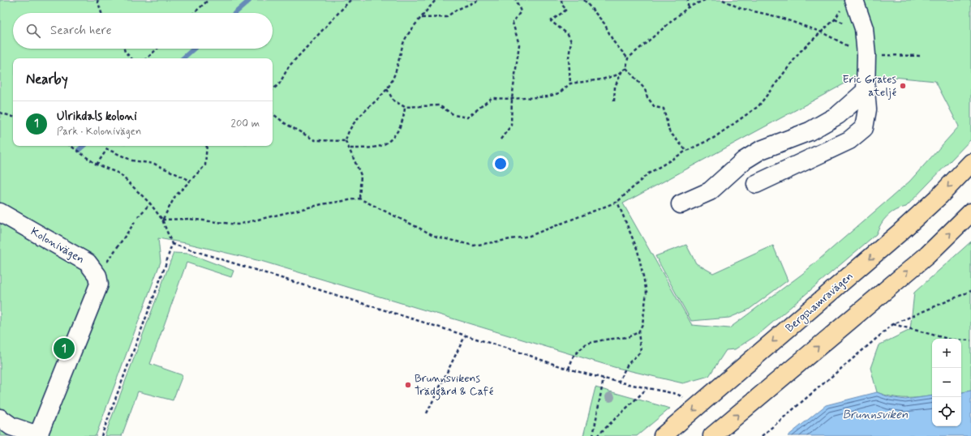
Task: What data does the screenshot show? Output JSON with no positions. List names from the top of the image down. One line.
{"streets":{"highway":["Bergshamravägen"],"street":["Kolonivägen"]},"water":["Brunnsviken"],"places":["Eric Grates ateljé","Brunnsvikens Trädgård & Café"],"page":{"search":"Search here","heading":"Nearby","list":[{"mark":"1","name":"Ulrikdals koloni","note":"Park · Kolonivägen","value":"200 m"}],"pins":"1","map_buttons":["+","−"]}}
